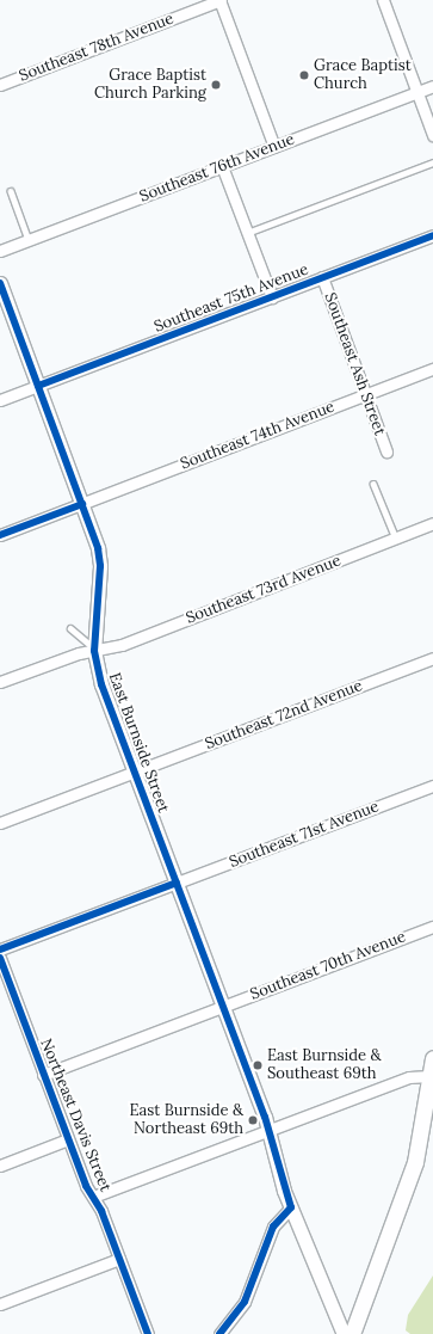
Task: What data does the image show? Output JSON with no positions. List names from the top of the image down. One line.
{"streets":{"street":["Southeast 78th Avenue","Southeast 76th Avenue","Southeast 75th Avenue","Southeast Ash Street","Southeast 74th Avenue","Southeast 73rd Avenue","Southeast 72nd Avenue","East Burnside Street","Southeast 71st Avenue","Southeast 70th Avenue","Northeast Davis Street"]},"crossings":[["Southeast 75th Avenue","Southeast Ash Street"],["Southeast 75th Avenue","East Burnside Street"],["Southeast Ash Street","Southeast 74th Avenue"],["Southeast 74th Avenue","East Burnside Street"],["Southeast 73rd Avenue","East Burnside Street"],["Southeast 72nd Avenue","East Burnside Street"],["East Burnside Street","Southeast 71st Avenue"],["East Burnside Street","Southeast 70th Avenue"],["Southeast 70th Avenue","Northeast Davis Street"]],"places":["Grace Baptist Church","Grace Baptist Church Parking","East Burnside & Southeast 69th","East Burnside & Northeast 69th"]}
